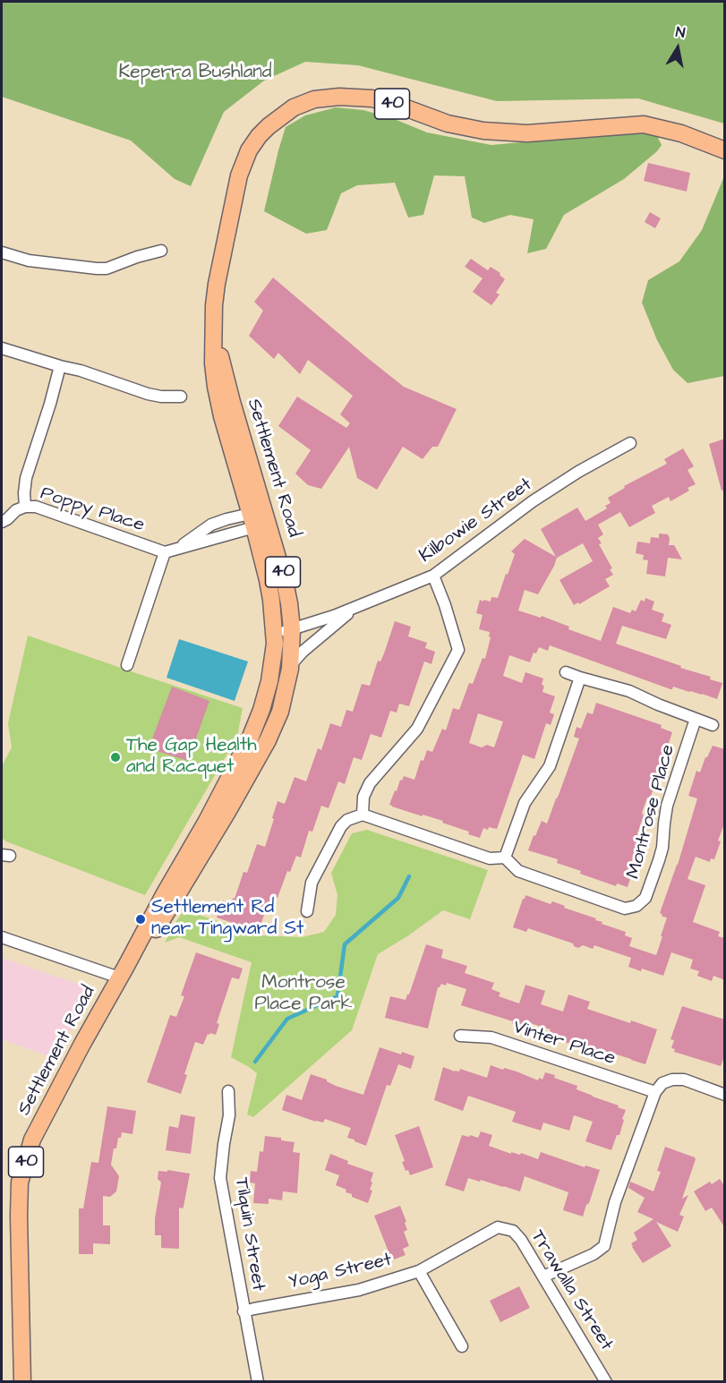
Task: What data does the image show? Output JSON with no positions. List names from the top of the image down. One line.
{"streets":{"main road":["40","Settlement Road"],"street":["Poppy Place","Kilbowie Street","Montrose Place","Vinter Place","Tilquin Street","Yoga Street","Trawalla Street"]},"crossings":[["Settlement Road","Kilbowie Street"],["Tilquin Street","Yoga Street"],["Yoga Street","Trawalla Street"]],"parks":["Keperra Bushland","Montrose Place Park"],"places":["The Gap Health and Racquet","Settlement Rd near Tingward St"],"north":"top"}
